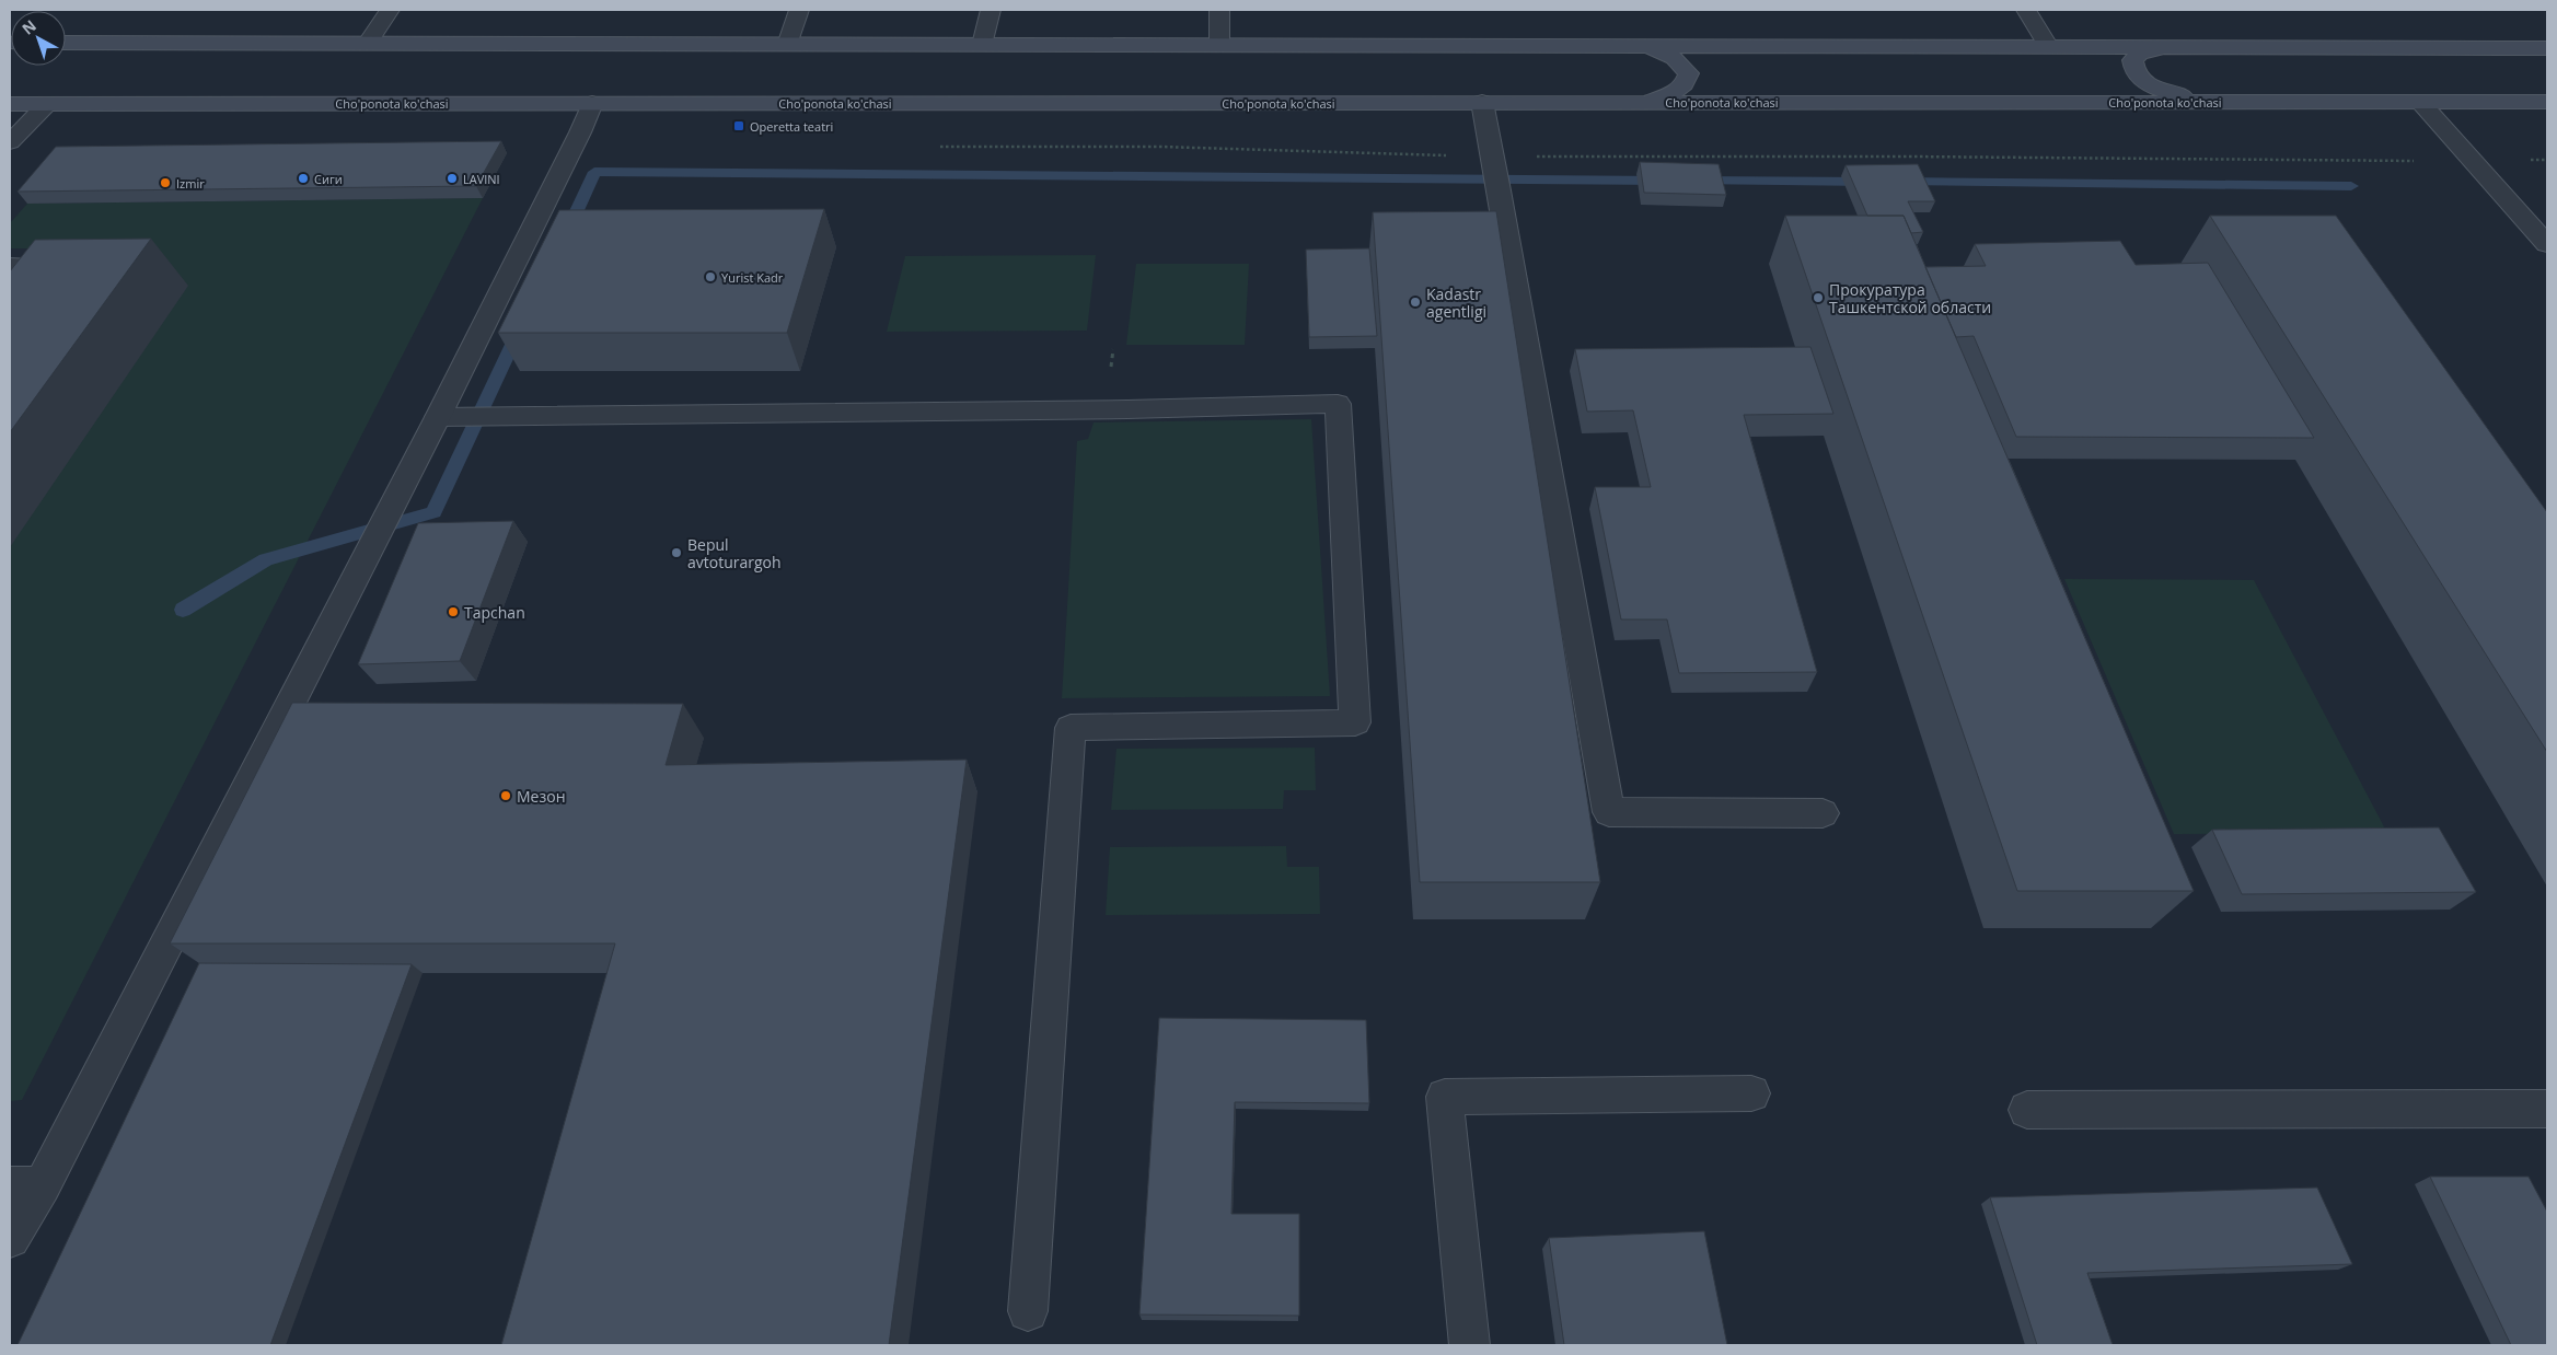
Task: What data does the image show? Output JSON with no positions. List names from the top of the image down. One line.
{"streets":{"main road":["Cho'ponota ko'chasi"]},"places":{"transit":["Operetta teatri"],"other":["Сиги","LAVINI","Izmir","Yurist Kadr","Прокуратура Ташкентской области","Kadastr agentligi","Bepul avtoturargoh","Tapchan","Мезон"]},"north":"top left"}
